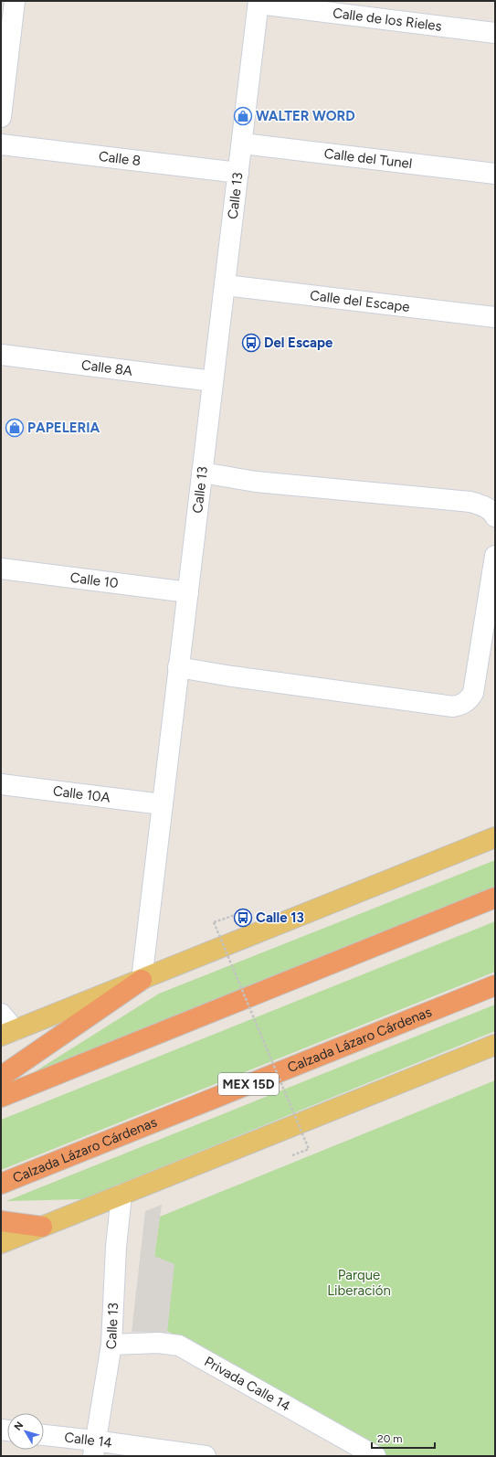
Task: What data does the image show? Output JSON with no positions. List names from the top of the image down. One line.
{"streets":{"highway":["Calzada Lázaro Cárdenas","MEX 15D"],"street":["Calle de los Rieles","Calle 8","Calle del Tunel","Calle 13","Calle del Escape","Calle 8A","Calle 10","Calle 10A","Privada Calle 14","Calle 14"]},"crossings":[["Calle de los Rieles","Calle 13"],["Calle 8","Calle 13"],["Calle del Tunel","Calle 13"],["Calle 13","Calle del Escape"],["Calle 13","Calle 8A"],["Calle 13","Calle 10"],["Calle 13","Calle 10A"],["Calle 13","Privada Calle 14"],["Calle 13","Calle 14"]],"parks":["Parque Liberación"],"places":{"shop":["WALTER WORD","PAPELERIA"],"bus stop":["Del Escape","Calle 13"]},"scale_bar":"20 m","north":"top left"}
